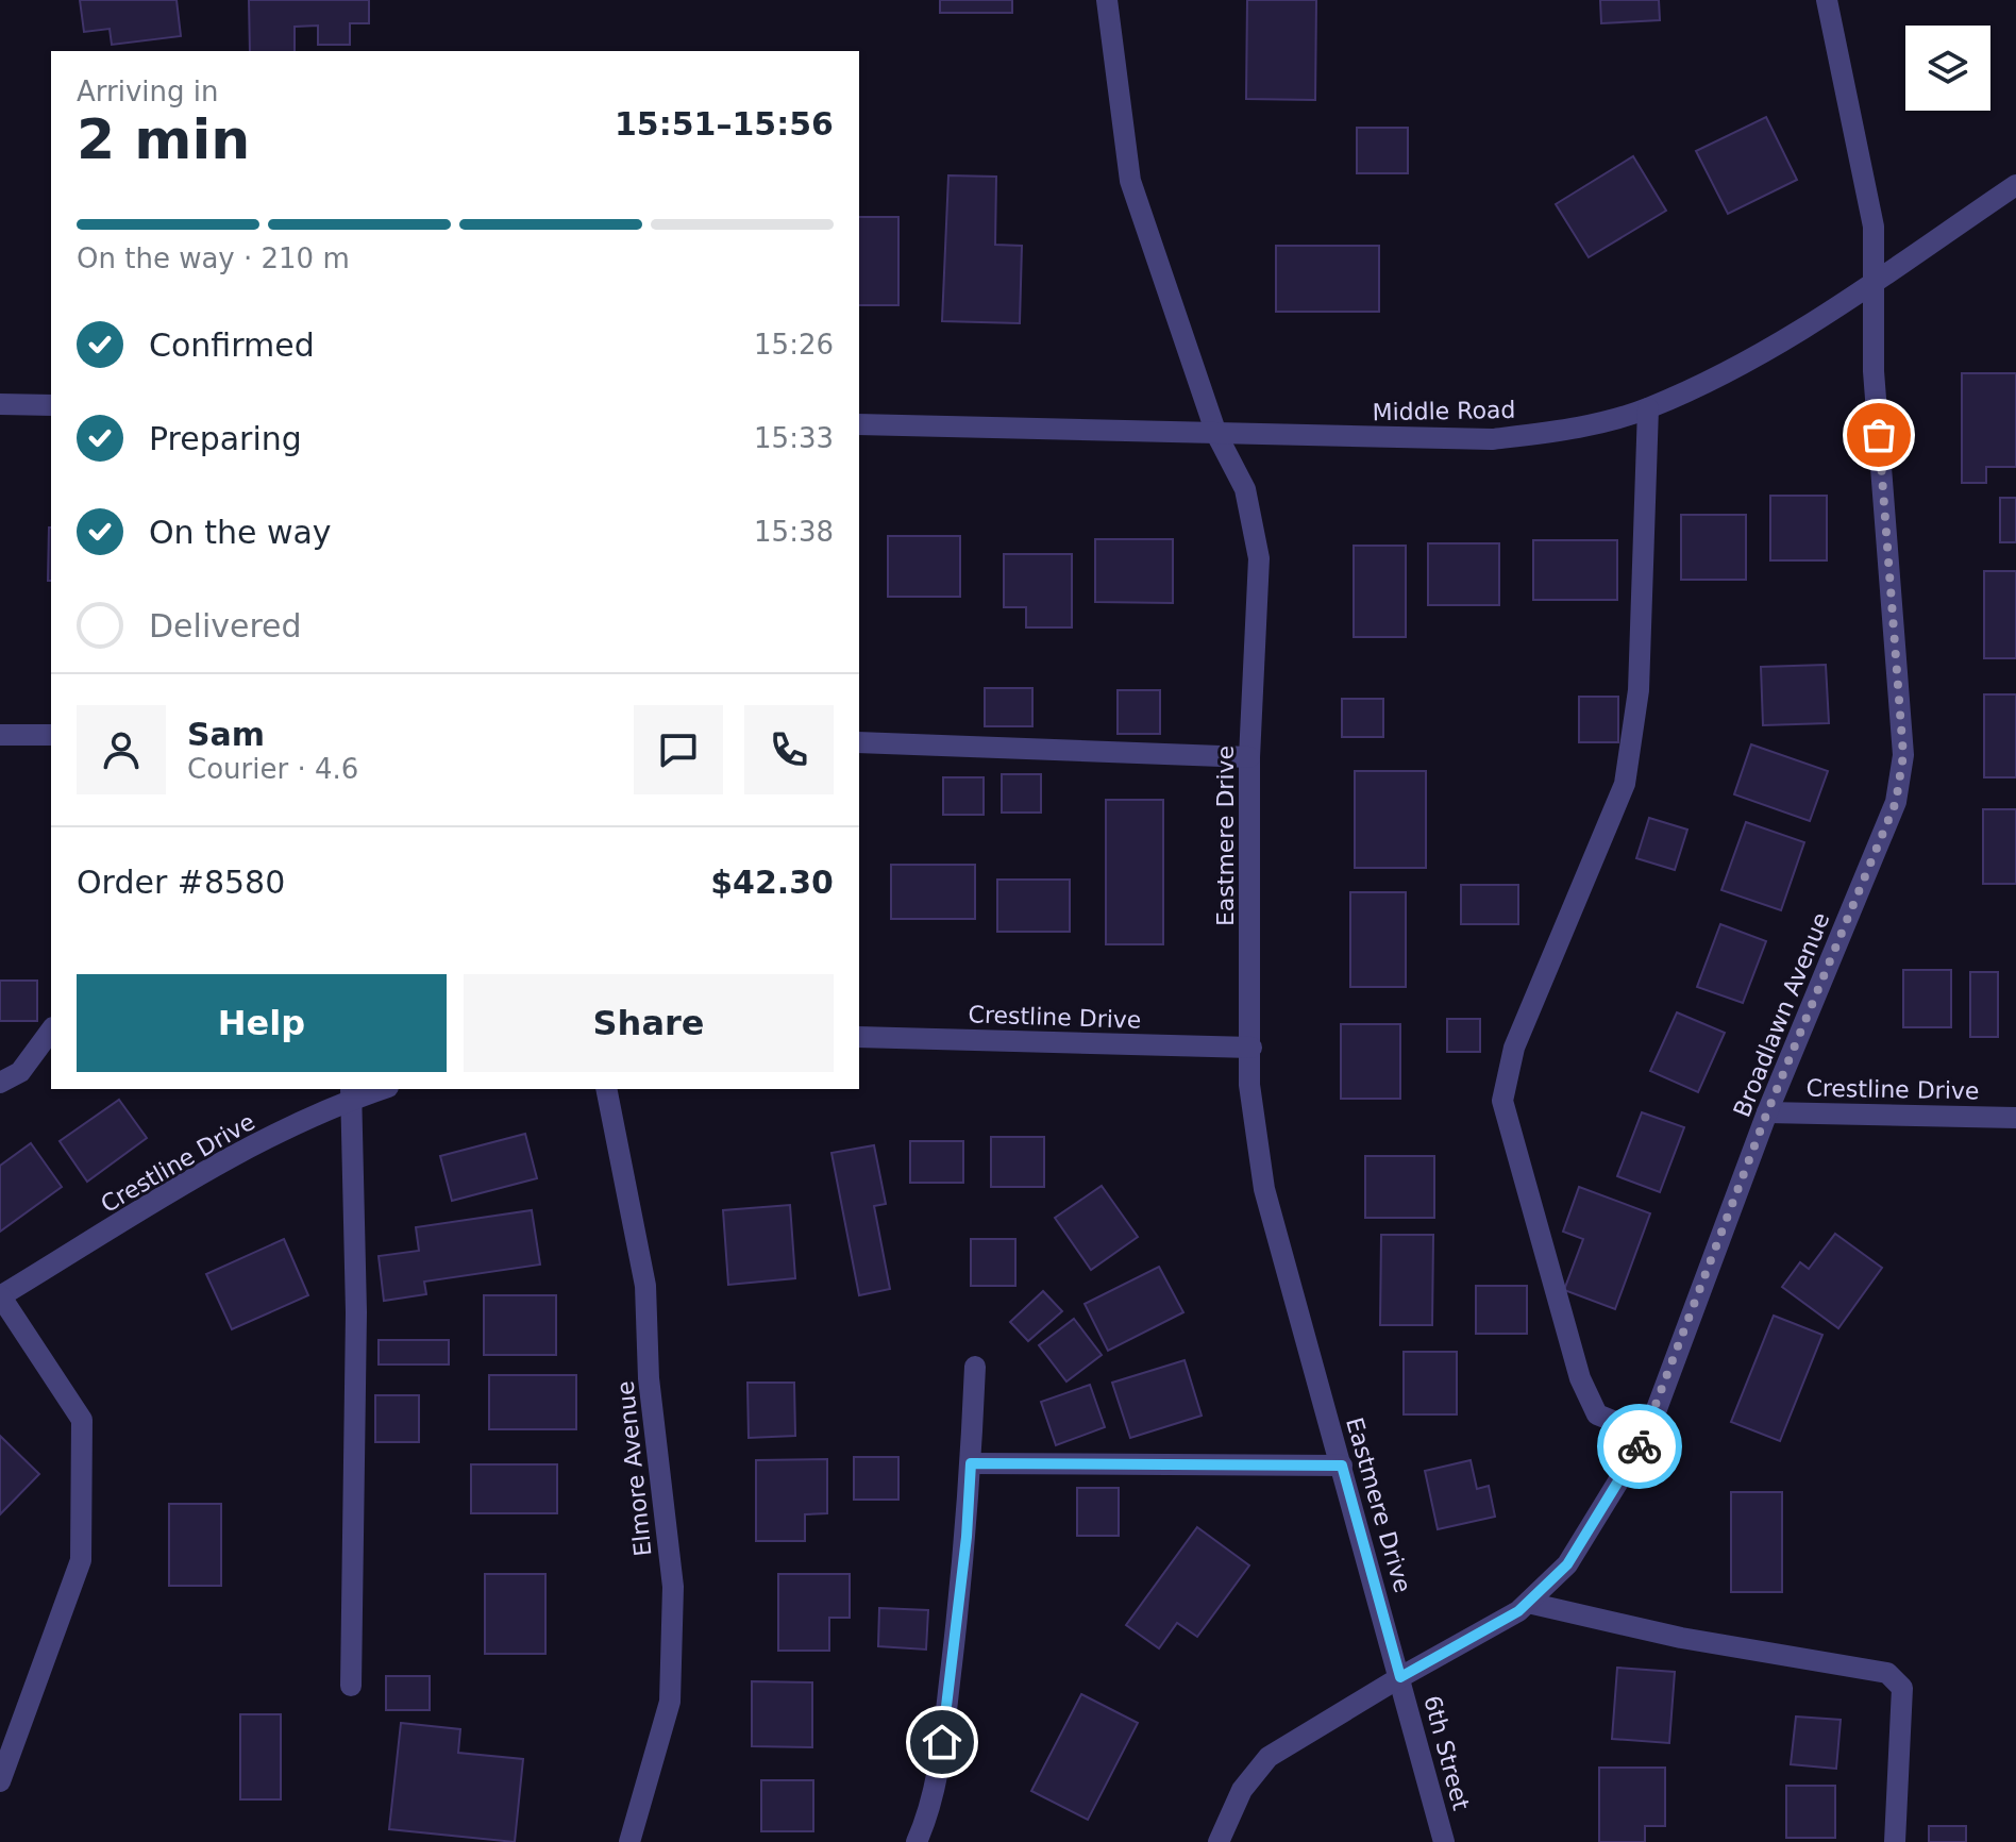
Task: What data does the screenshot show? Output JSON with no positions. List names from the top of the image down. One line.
{"streets":{"street":["Middle Road","Eastmere Drive","Broadlawn Avenue","Crestline Drive","Elmore Avenue","6th Street"]},"crossings":[["Middle Road","Eastmere Drive"],["Middle Road","Broadlawn Avenue"],["Eastmere Drive","Broadlawn Avenue"],["Eastmere Drive","Crestline Drive"],["Eastmere Drive","6th Street"],["Broadlawn Avenue","Crestline Drive"],["Broadlawn Avenue","6th Street"]],"page":{"heading":["2 min","Arriving in","15:51–15:56"],"panel":["Sam","Courier · 4.6","Order #8580","$42.30"],"bar":"On the way · 210 m","list":[["Confirmed","15:26"],["Preparing","15:33"],["On the way","15:38"],"Delivered"],"buttons":["Help","Share"]}}
